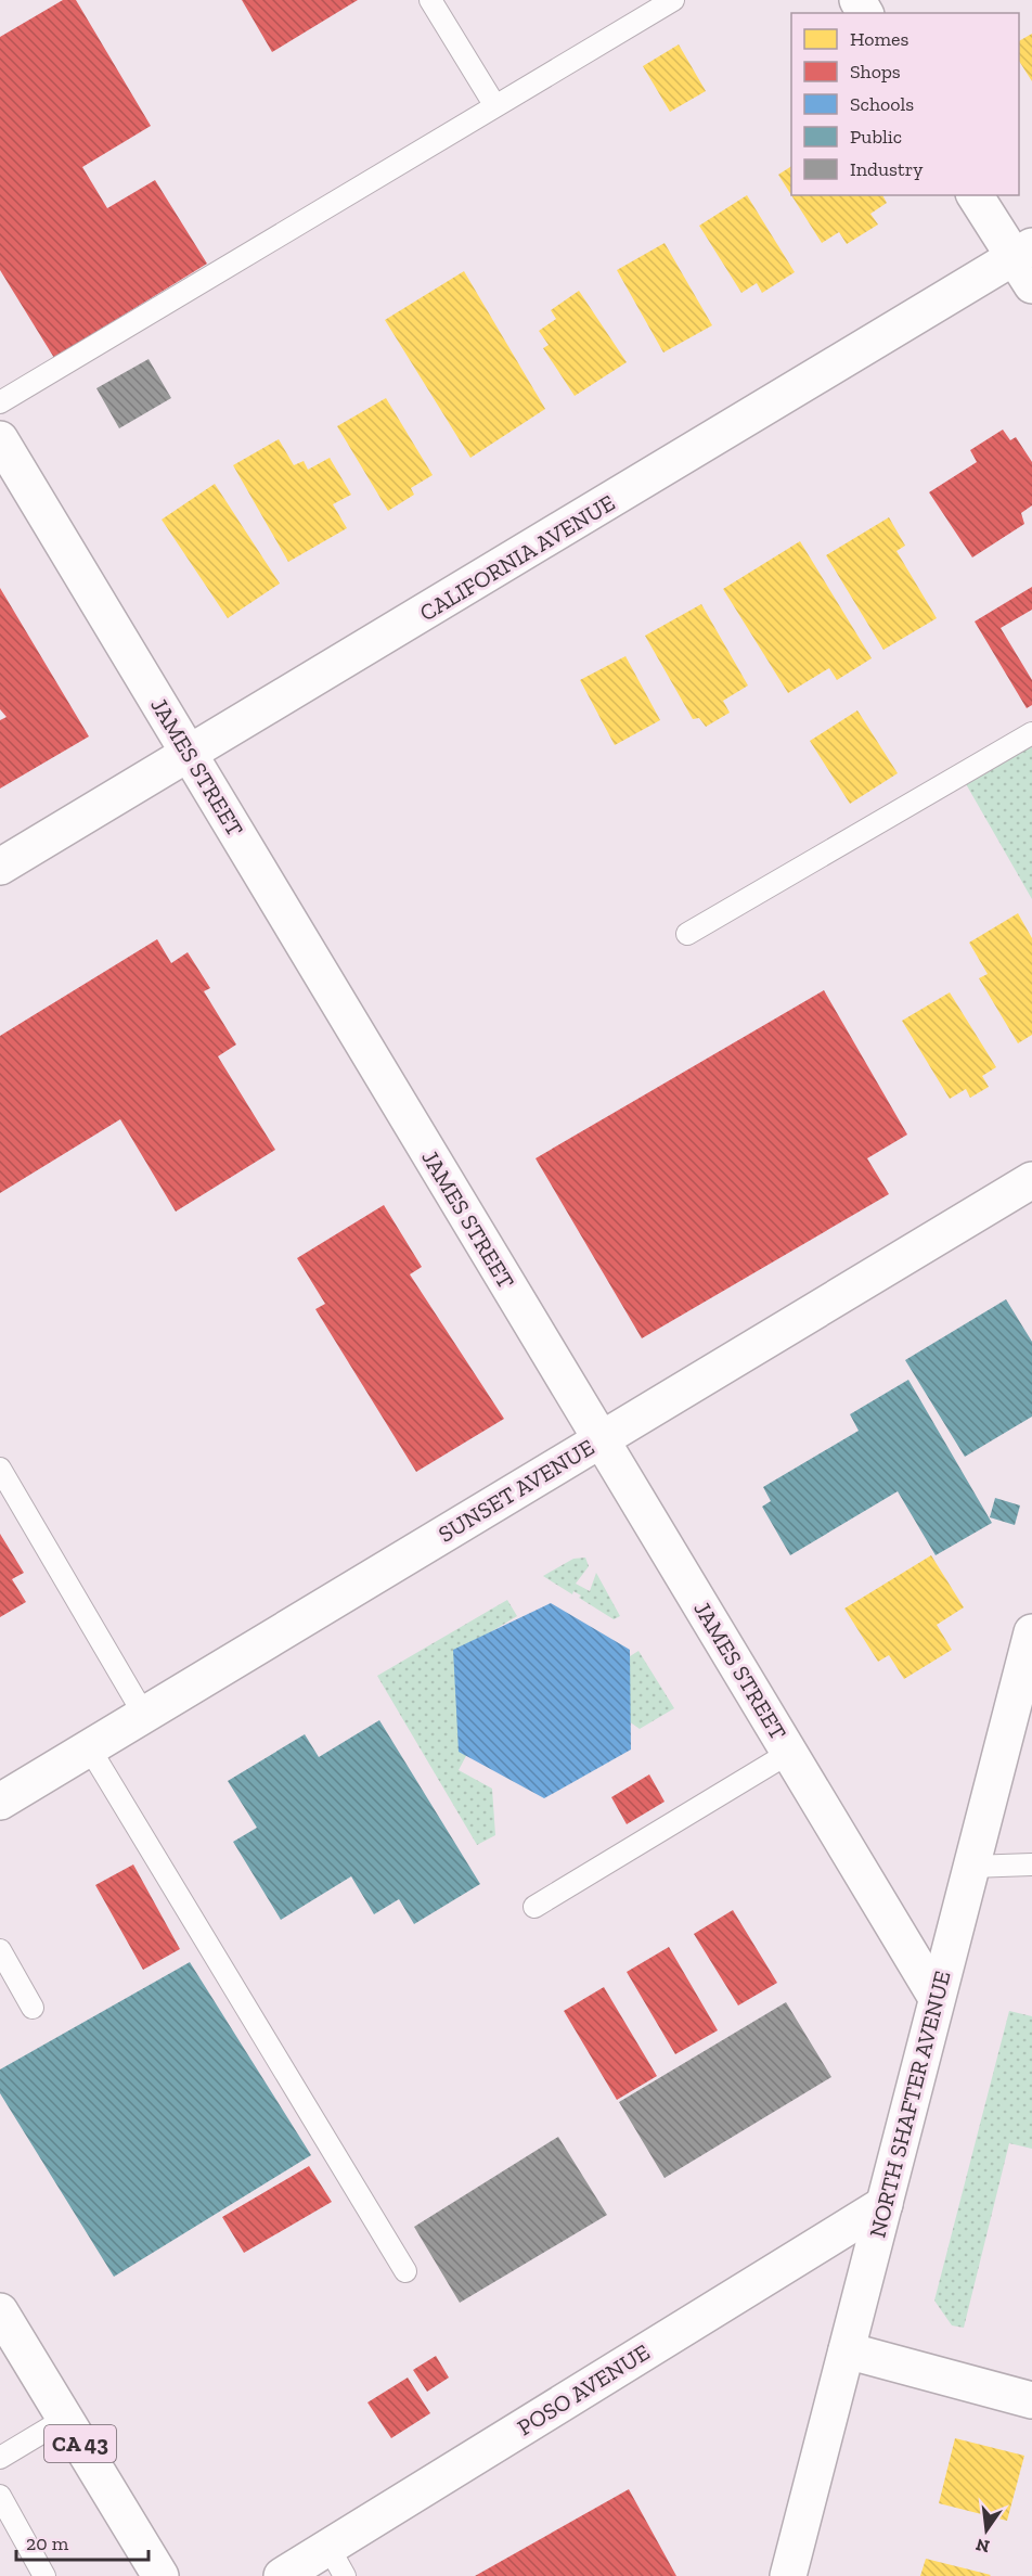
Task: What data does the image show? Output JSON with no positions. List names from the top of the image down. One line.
{"streets":{"street":["CALIFORNIA AVENUE","JAMES STREET","SUNSET AVENUE","NORTH SHAFTER AVENUE","POSO AVENUE","CA 43"]},"crossings":[["CALIFORNIA AVENUE","JAMES STREET"],["JAMES STREET","SUNSET AVENUE"],["JAMES STREET","NORTH SHAFTER AVENUE"],["NORTH SHAFTER AVENUE","POSO AVENUE"]],"legend":["Homes","Shops","Schools","Public","Industry"],"scale_bar":"20 m","north":"bottom"}
